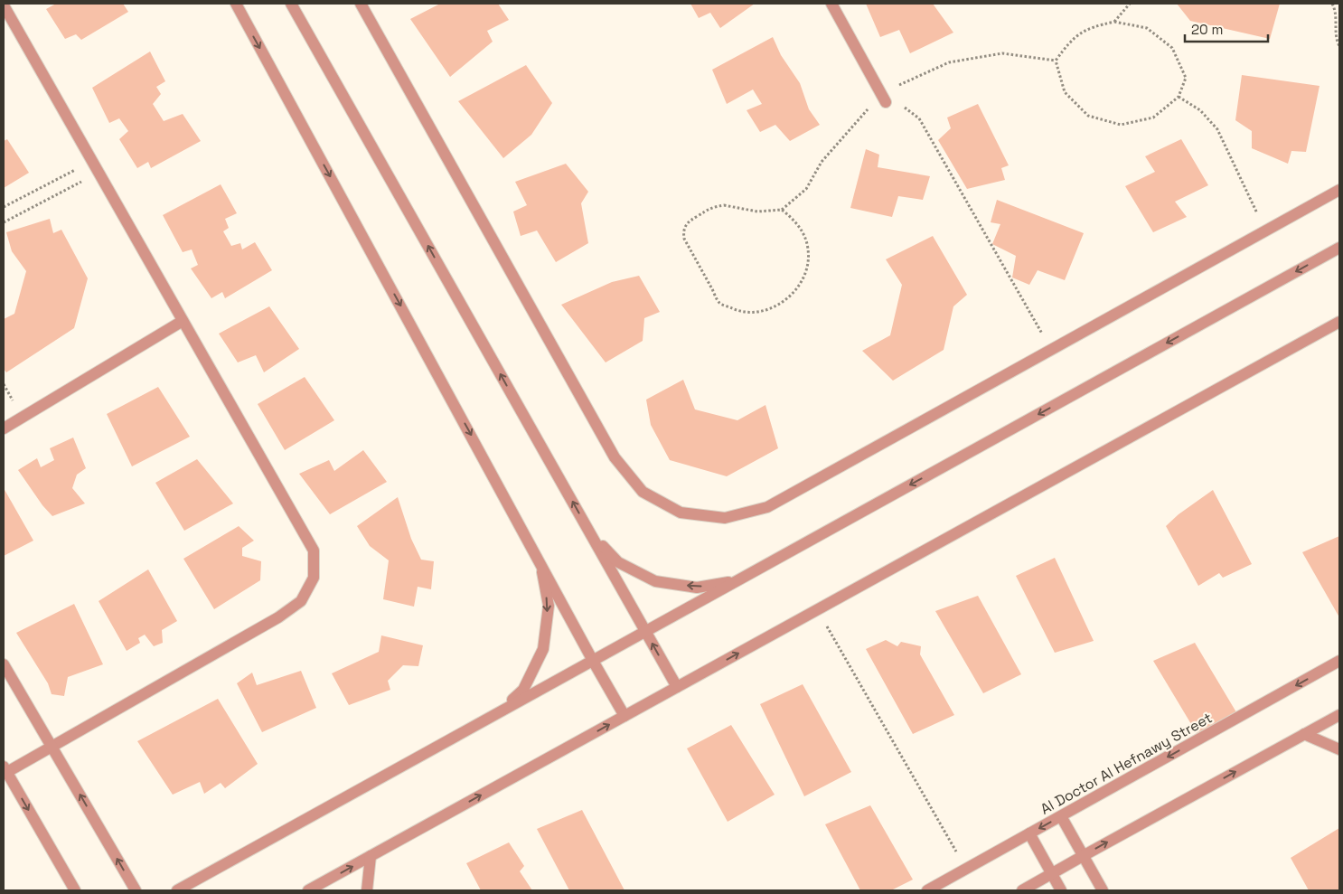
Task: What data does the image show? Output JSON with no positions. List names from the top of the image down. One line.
{"streets":{"street":["Al Doctor Al Hefnawy Street"]},"scale_bar":"20 m"}
